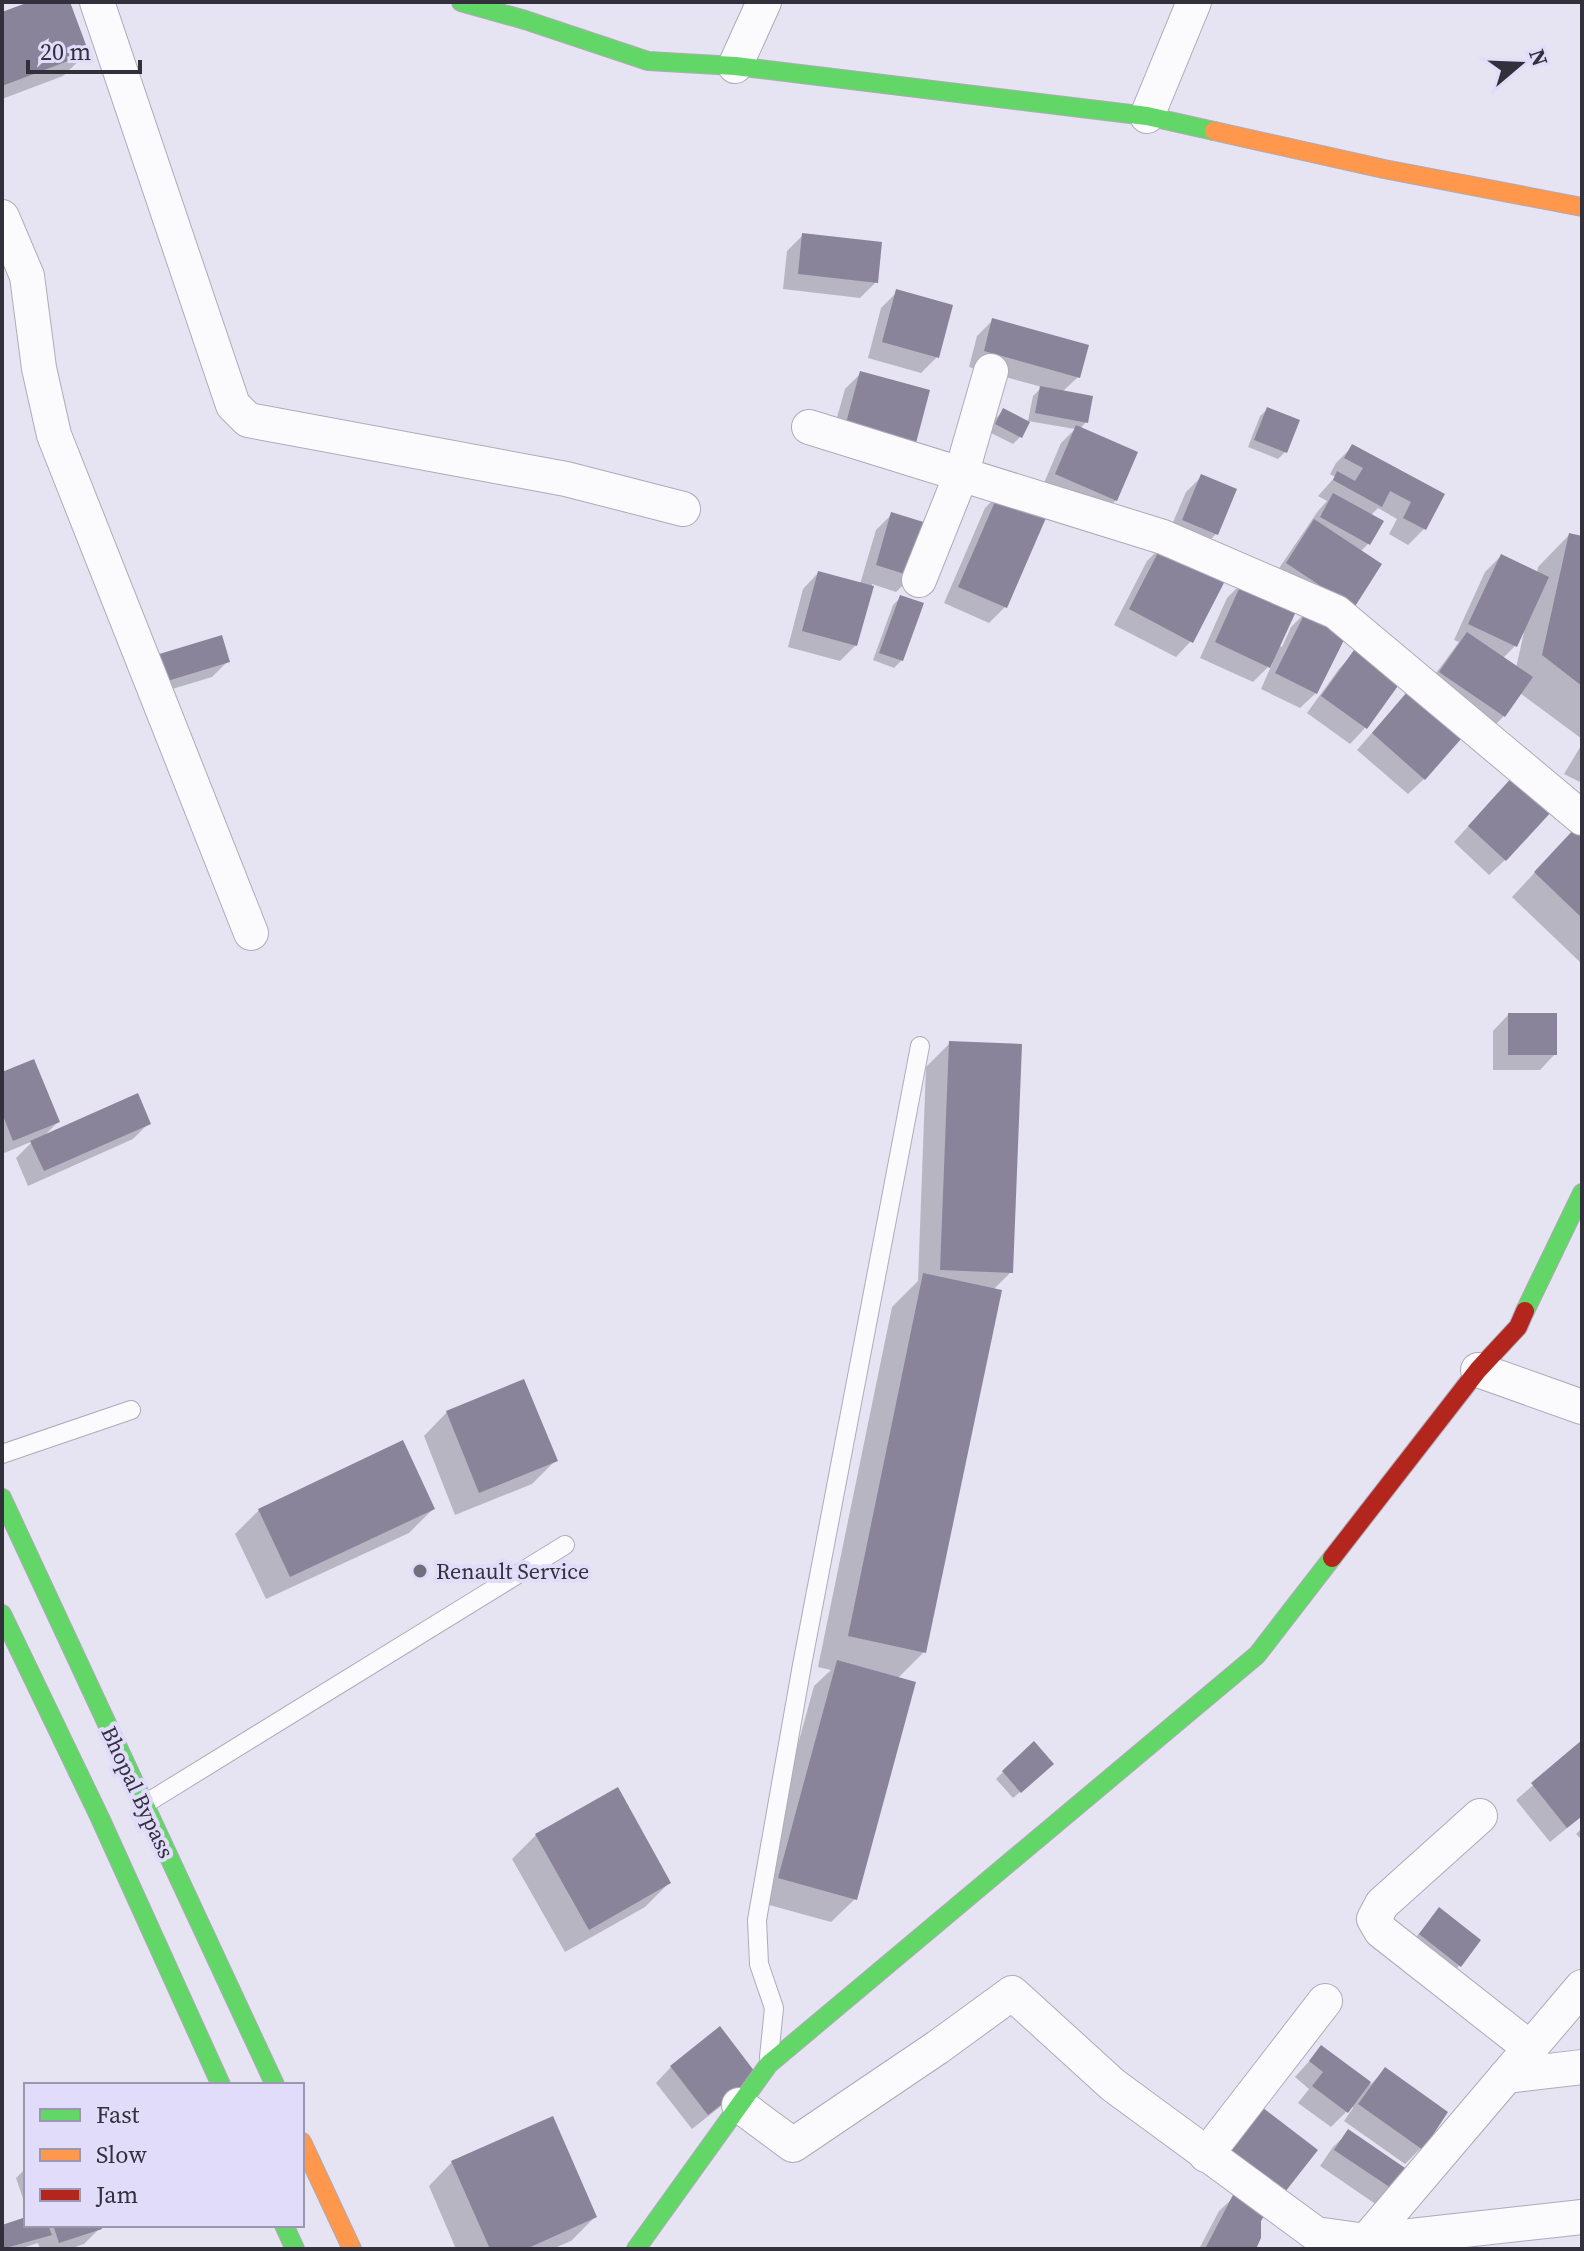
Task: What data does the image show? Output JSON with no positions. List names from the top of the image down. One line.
{"streets":{"street":["Bhopal Bypass"]},"places":["Renault Service"],"legend":["Fast","Slow","Jam"],"scale_bar":"20 m","north":"right"}
